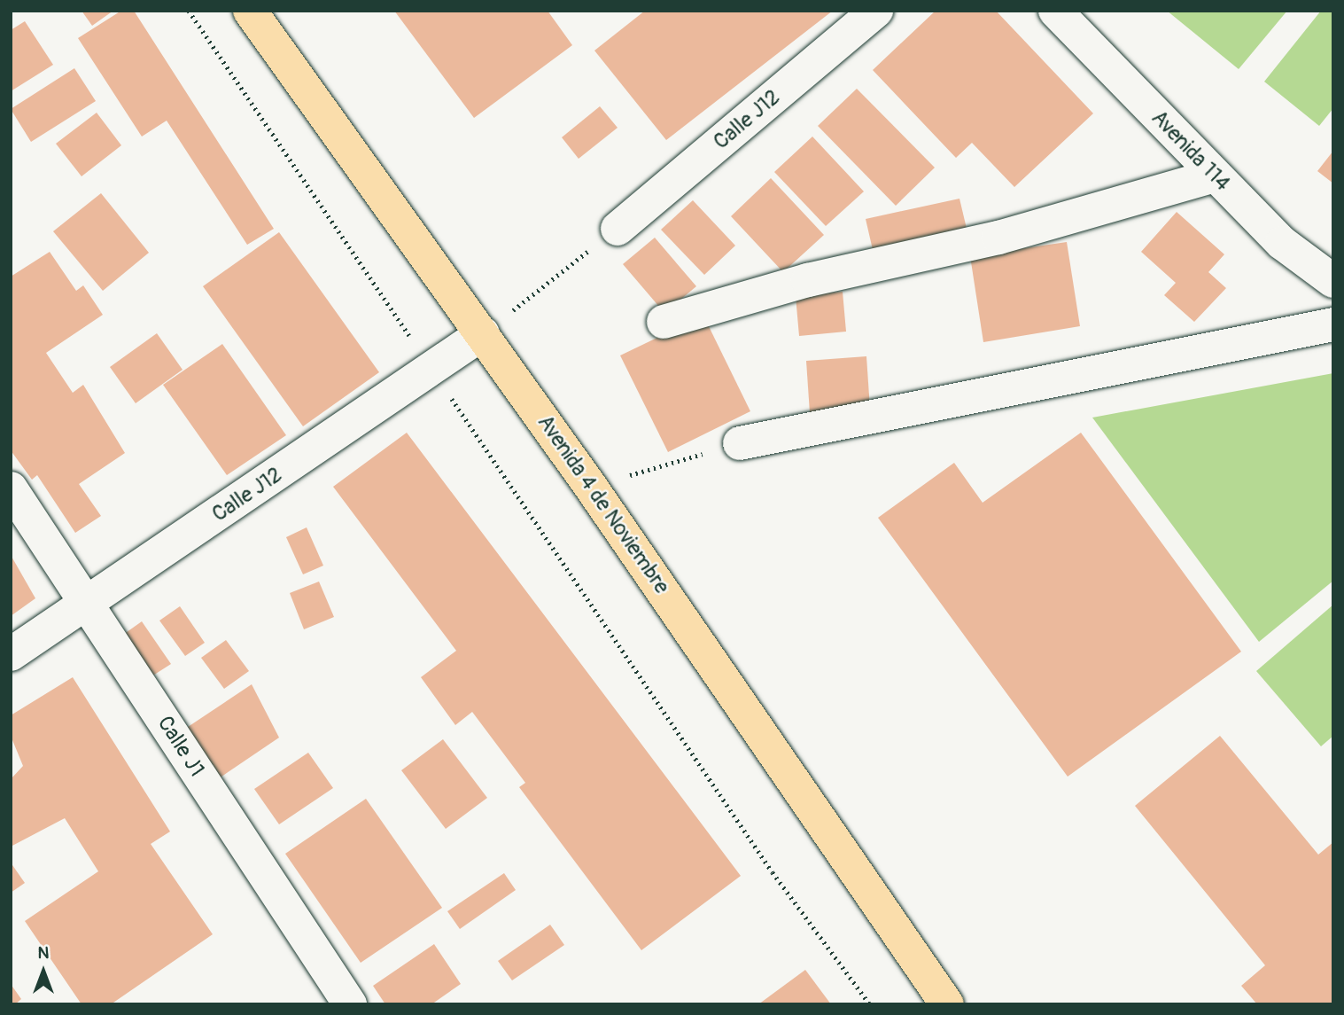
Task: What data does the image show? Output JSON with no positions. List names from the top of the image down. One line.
{"streets":{"main road":["Avenida 4 de Noviembre"],"street":["Calle J12","Avenida 114","Calle J1"]},"crossings":[["Calle J12","Avenida 4 de Noviembre"],["Calle J12","Calle J1"]],"north":"top"}
